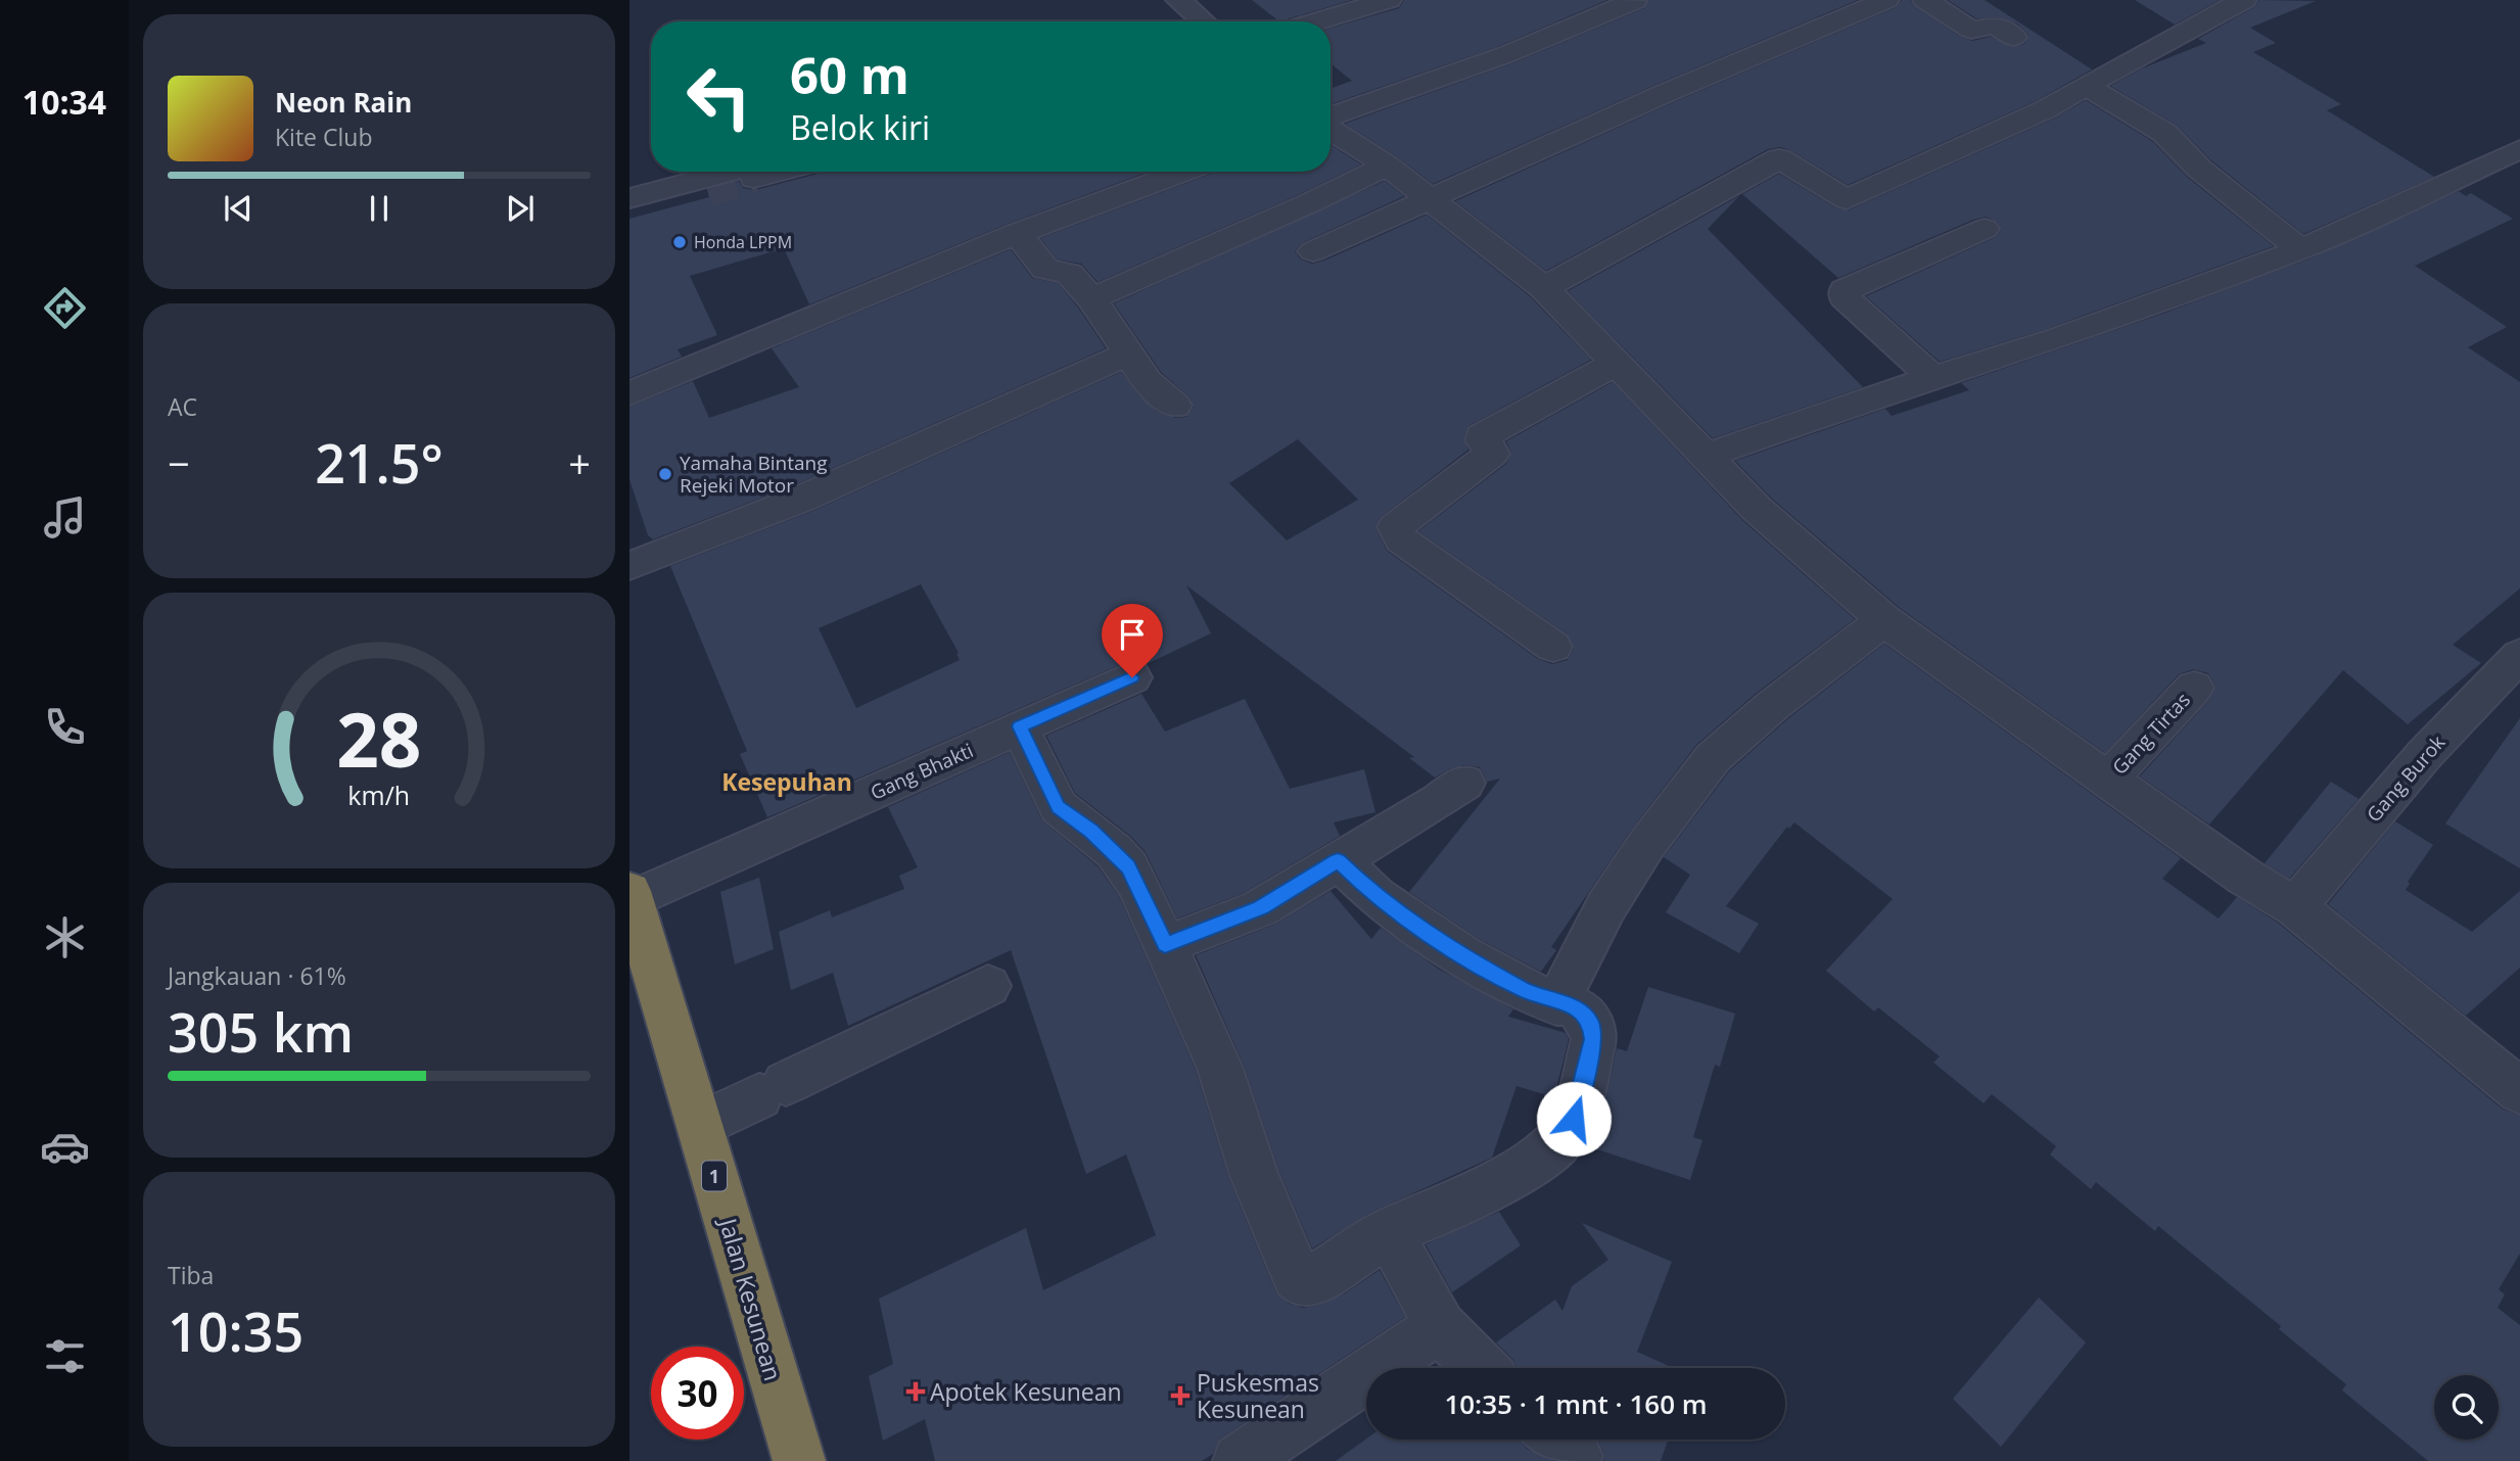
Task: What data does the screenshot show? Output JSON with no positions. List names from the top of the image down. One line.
{"streets":{"highway":["1","Jalan Kesunean"],"street":["Gang Tirtas","Gang Bhakti","Gang Burok"]},"crossings":[["Gang Bhakti","Jalan Kesunean"]],"districts":["Kesepuhan"],"places":{"other":["Honda LPPM","Yamaha Bintang Rejeki Motor"],"health":["Apotek Kesunean","Puskesmas Kesunean"]},"page":{"tabs":"10:34","turn":["60 m","Belok kiri"],"song":["Neon Rain","Kite Club"],"tile":["AC",["Jangkauan · 61%","305 km"],["Tiba","10:35"]],"heat":["−","21.5°","+"],"limit":"30","trip":"10:35 · 1 mnt · 160 m","gauge":["28","km/h"]}}
